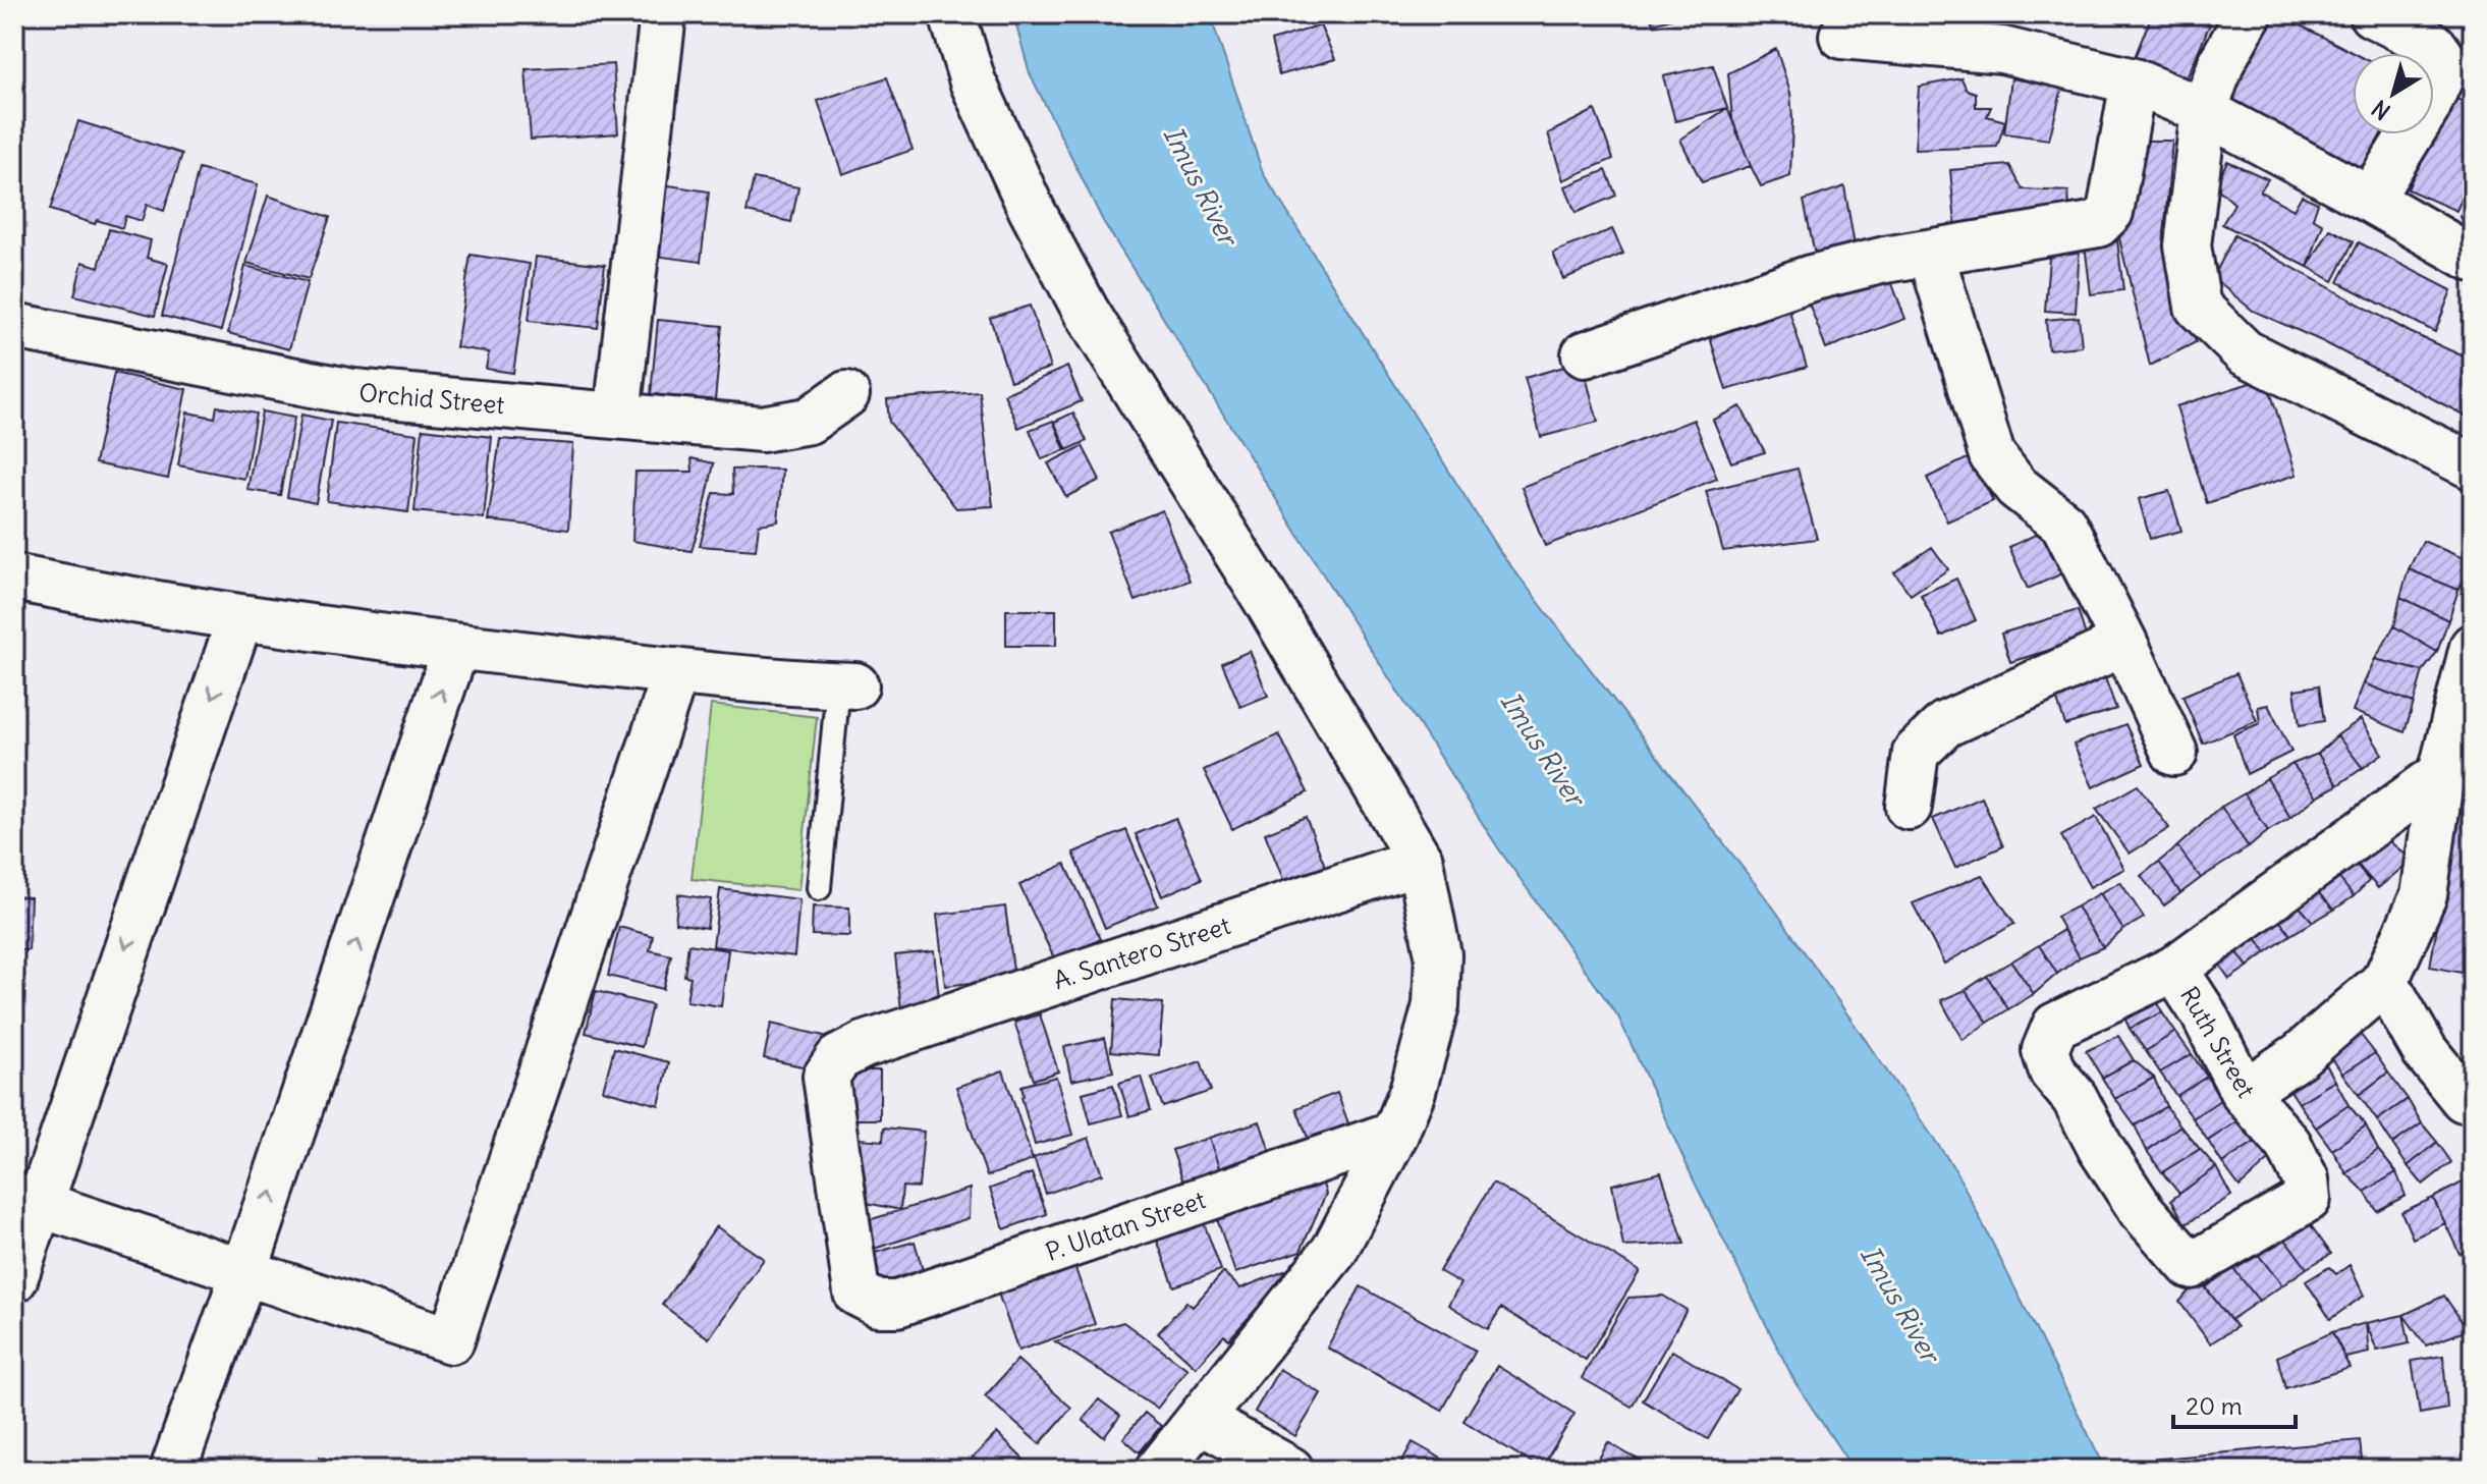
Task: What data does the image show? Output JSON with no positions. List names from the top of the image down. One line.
{"streets":{"street":["Orchid Street","A. Santero Street","Ruth Street","P. Ulatan Street"]},"crossings":[["A. Santero Street","P. Ulatan Street"]],"water":["Imus River"],"scale_bar":"20 m","north":"bottom left"}
